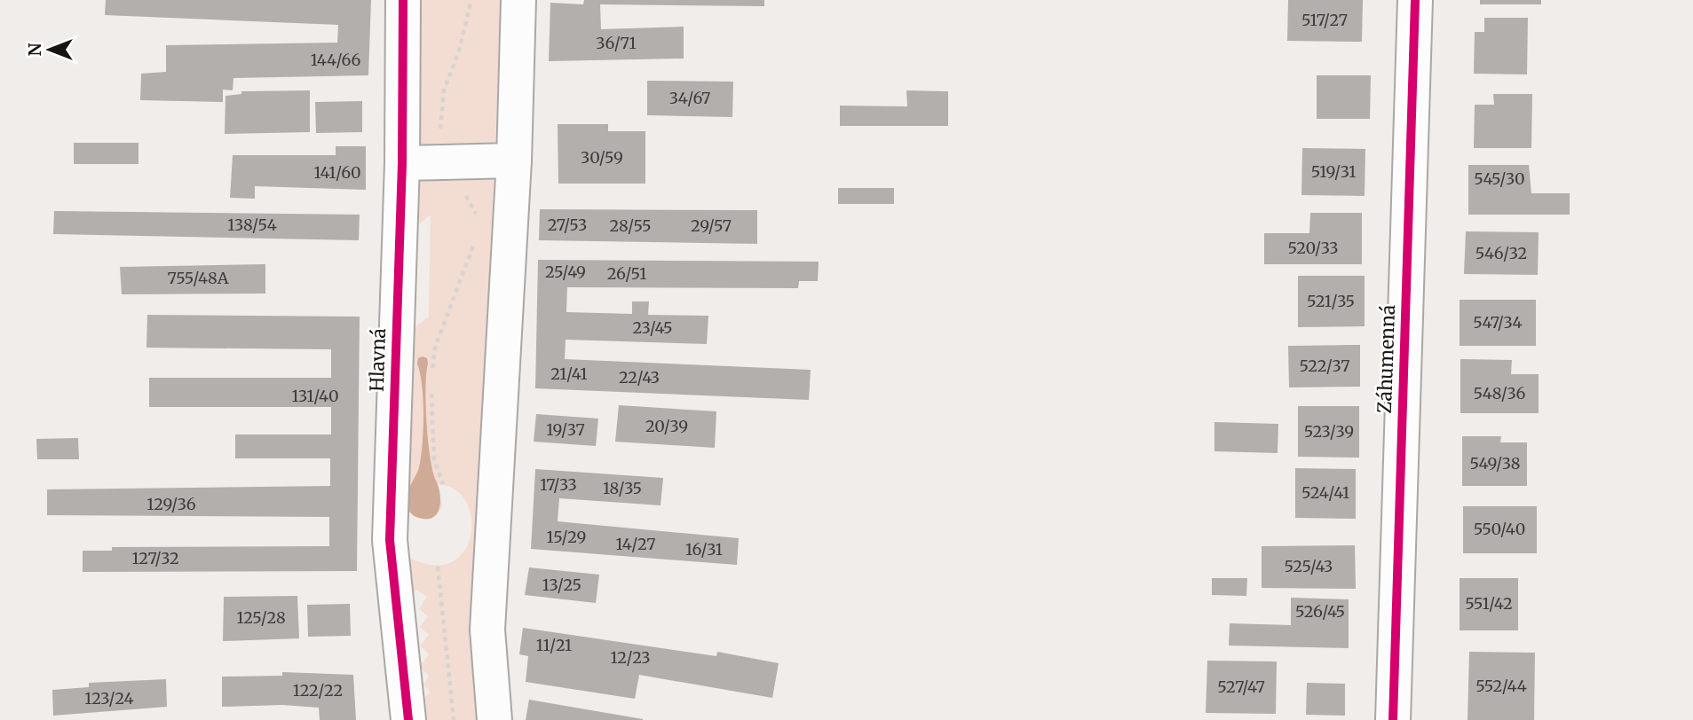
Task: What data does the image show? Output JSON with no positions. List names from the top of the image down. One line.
{"streets":{"street":["Záhumenná","Hlavná"]},"house_numbers":["517/27","36/71","144/66","34/67","30/59","519/31","141/60","545/30","138/54","27/53","28/55","29/57","520/33","546/32","25/49","26/51","755/48A","521/35","547/34","23/45","522/37","21/41","22/43","548/36","131/40","20/39","19/37","523/39","549/38","17/33","18/35","524/41","129/36","550/40","15/29","14/27","16/31","127/32","525/43","13/25","551/42","526/45","125/28","11/21","12/23","552/44","527/47","122/22","123/24"],"north":"left"}
